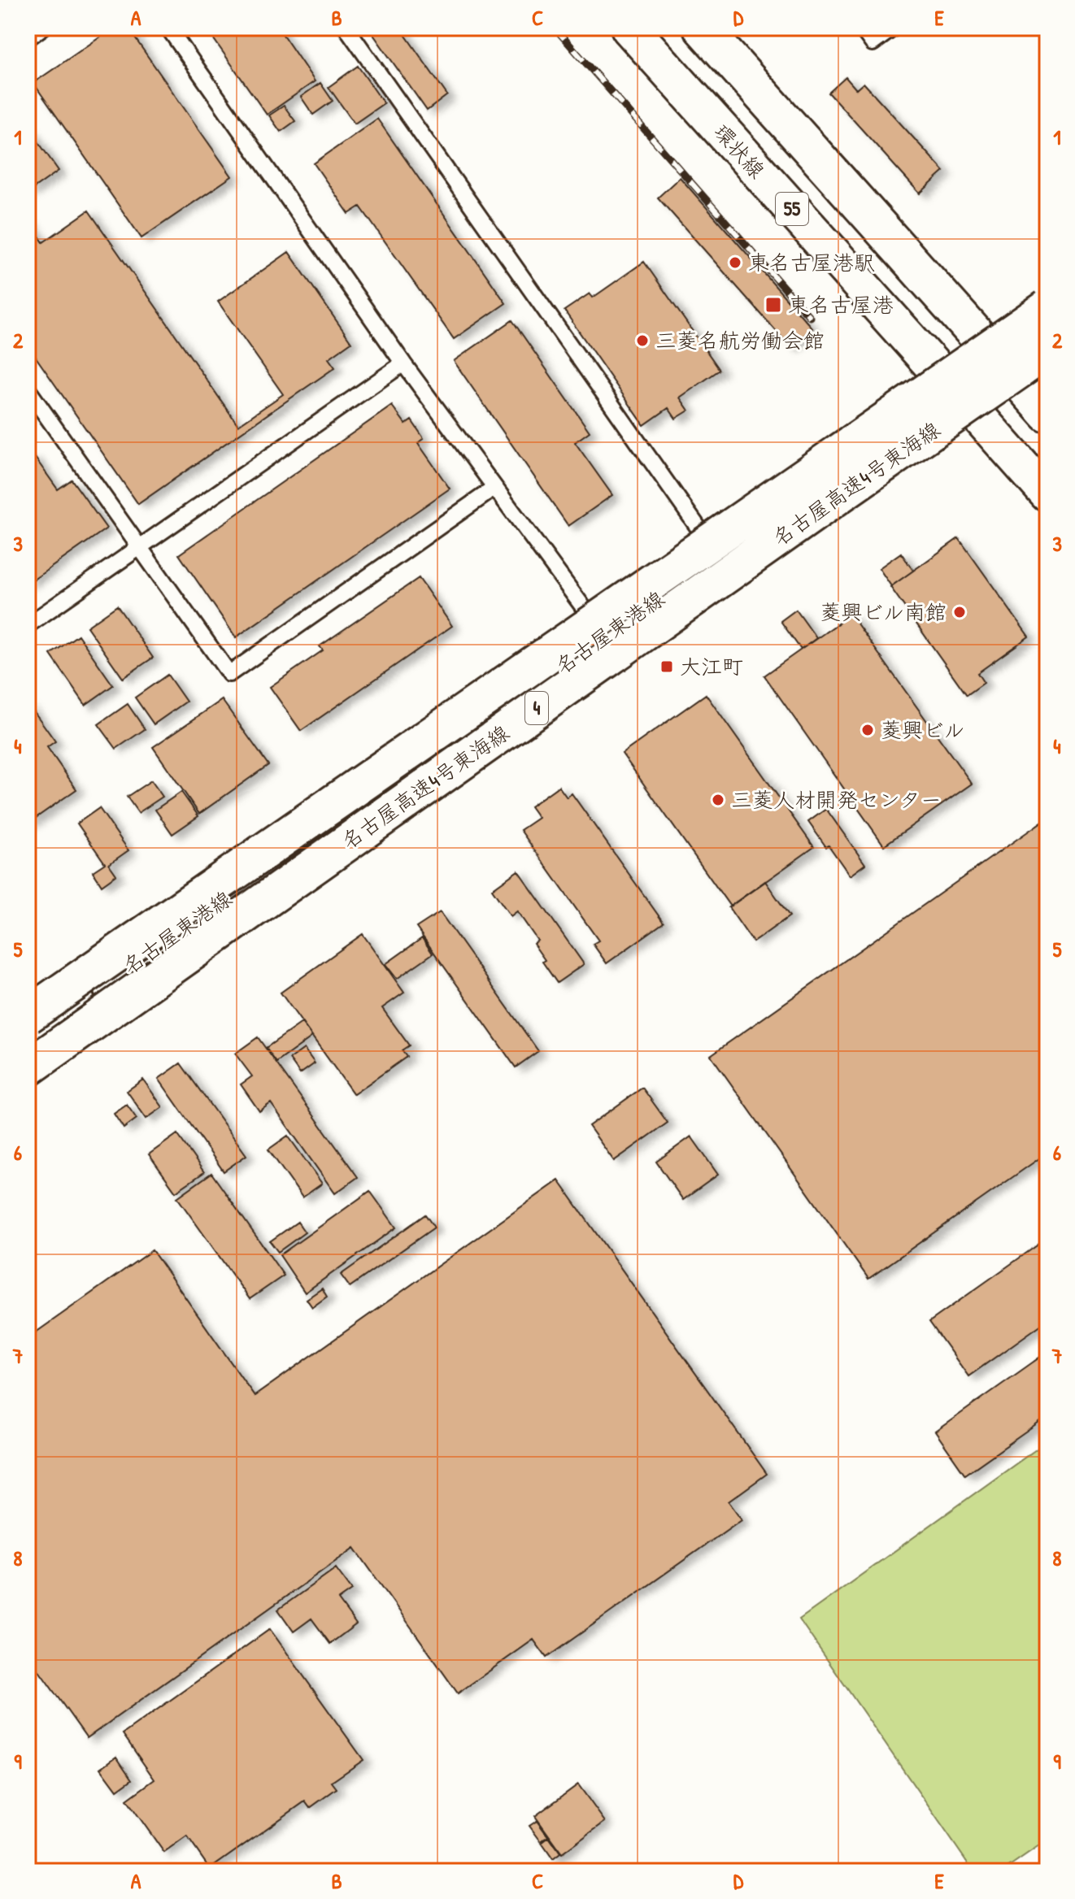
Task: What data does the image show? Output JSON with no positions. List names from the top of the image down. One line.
{"streets":{"main road":["環状線","55","名古屋高速4号東海線","名古屋東港線","4"]},"crossings":[["環状線","名古屋東港線"],["55","名古屋東港線"],["名古屋高速4号東海線","名古屋東港線"]],"places":{"other":["東名古屋港駅","三菱名航労働会館","菱興ビル南館","菱興ビル","三菱人材開発センター"],"transit":["東名古屋港","大江町"]},"grid":{"columns":["A","B","C","D","E"],"rows":["1","2","3","4","5","6","7","8","9"]}}
